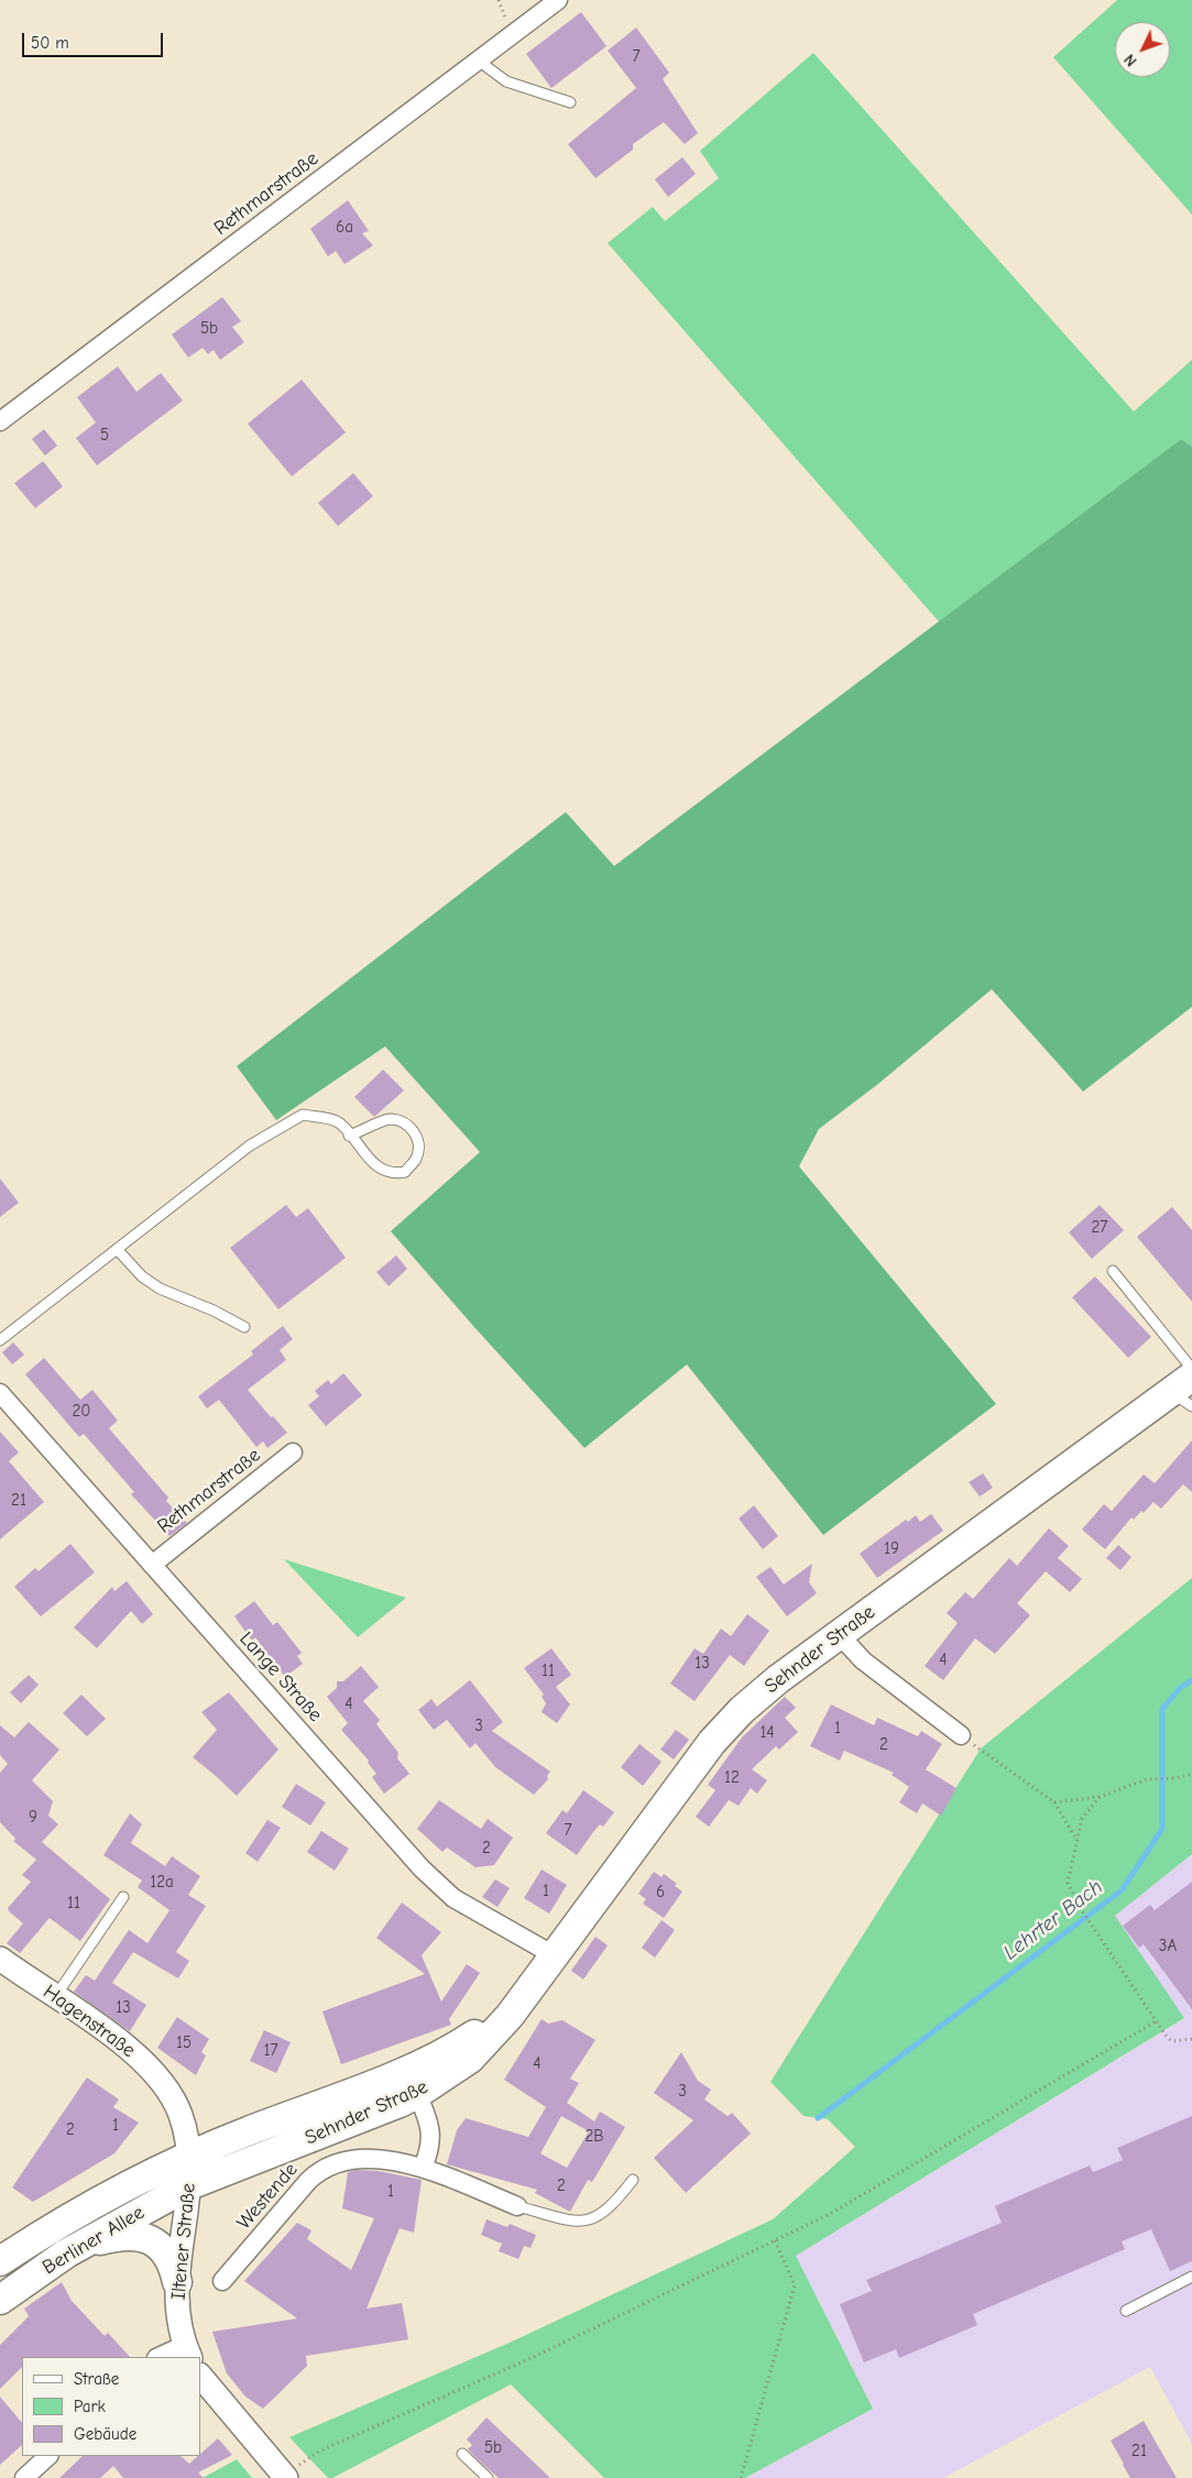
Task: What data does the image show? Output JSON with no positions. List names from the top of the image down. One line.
{"streets":{"main road":["Sehnder Straße","Berliner Allee"],"street":["Rethmarstraße","Lange Straße","Hagenstraße","Westende","Iltener Straße"]},"crossings":[["Rethmarstraße","Lange Straße"],["Sehnder Straße","Lange Straße"],["Sehnder Straße","Hagenstraße"],["Sehnder Straße","Berliner Allee"],["Sehnder Straße","Iltener Straße"],["Hagenstraße","Berliner Allee"],["Hagenstraße","Iltener Straße"],["Berliner Allee","Iltener Straße"]],"water":["Lehrter Bach"],"house_numbers":["7","6a","5b","5","27","20","21","19","4","13","11","4","3","1","14","2","12","9","7","2","12a","1","6","11","3A","13","15","17","4","3","1","2","2B","2","1","5b","21"],"legend":["Straße","Park","Gebäude"],"scale_bar":"50 m","north":"bottom left"}
